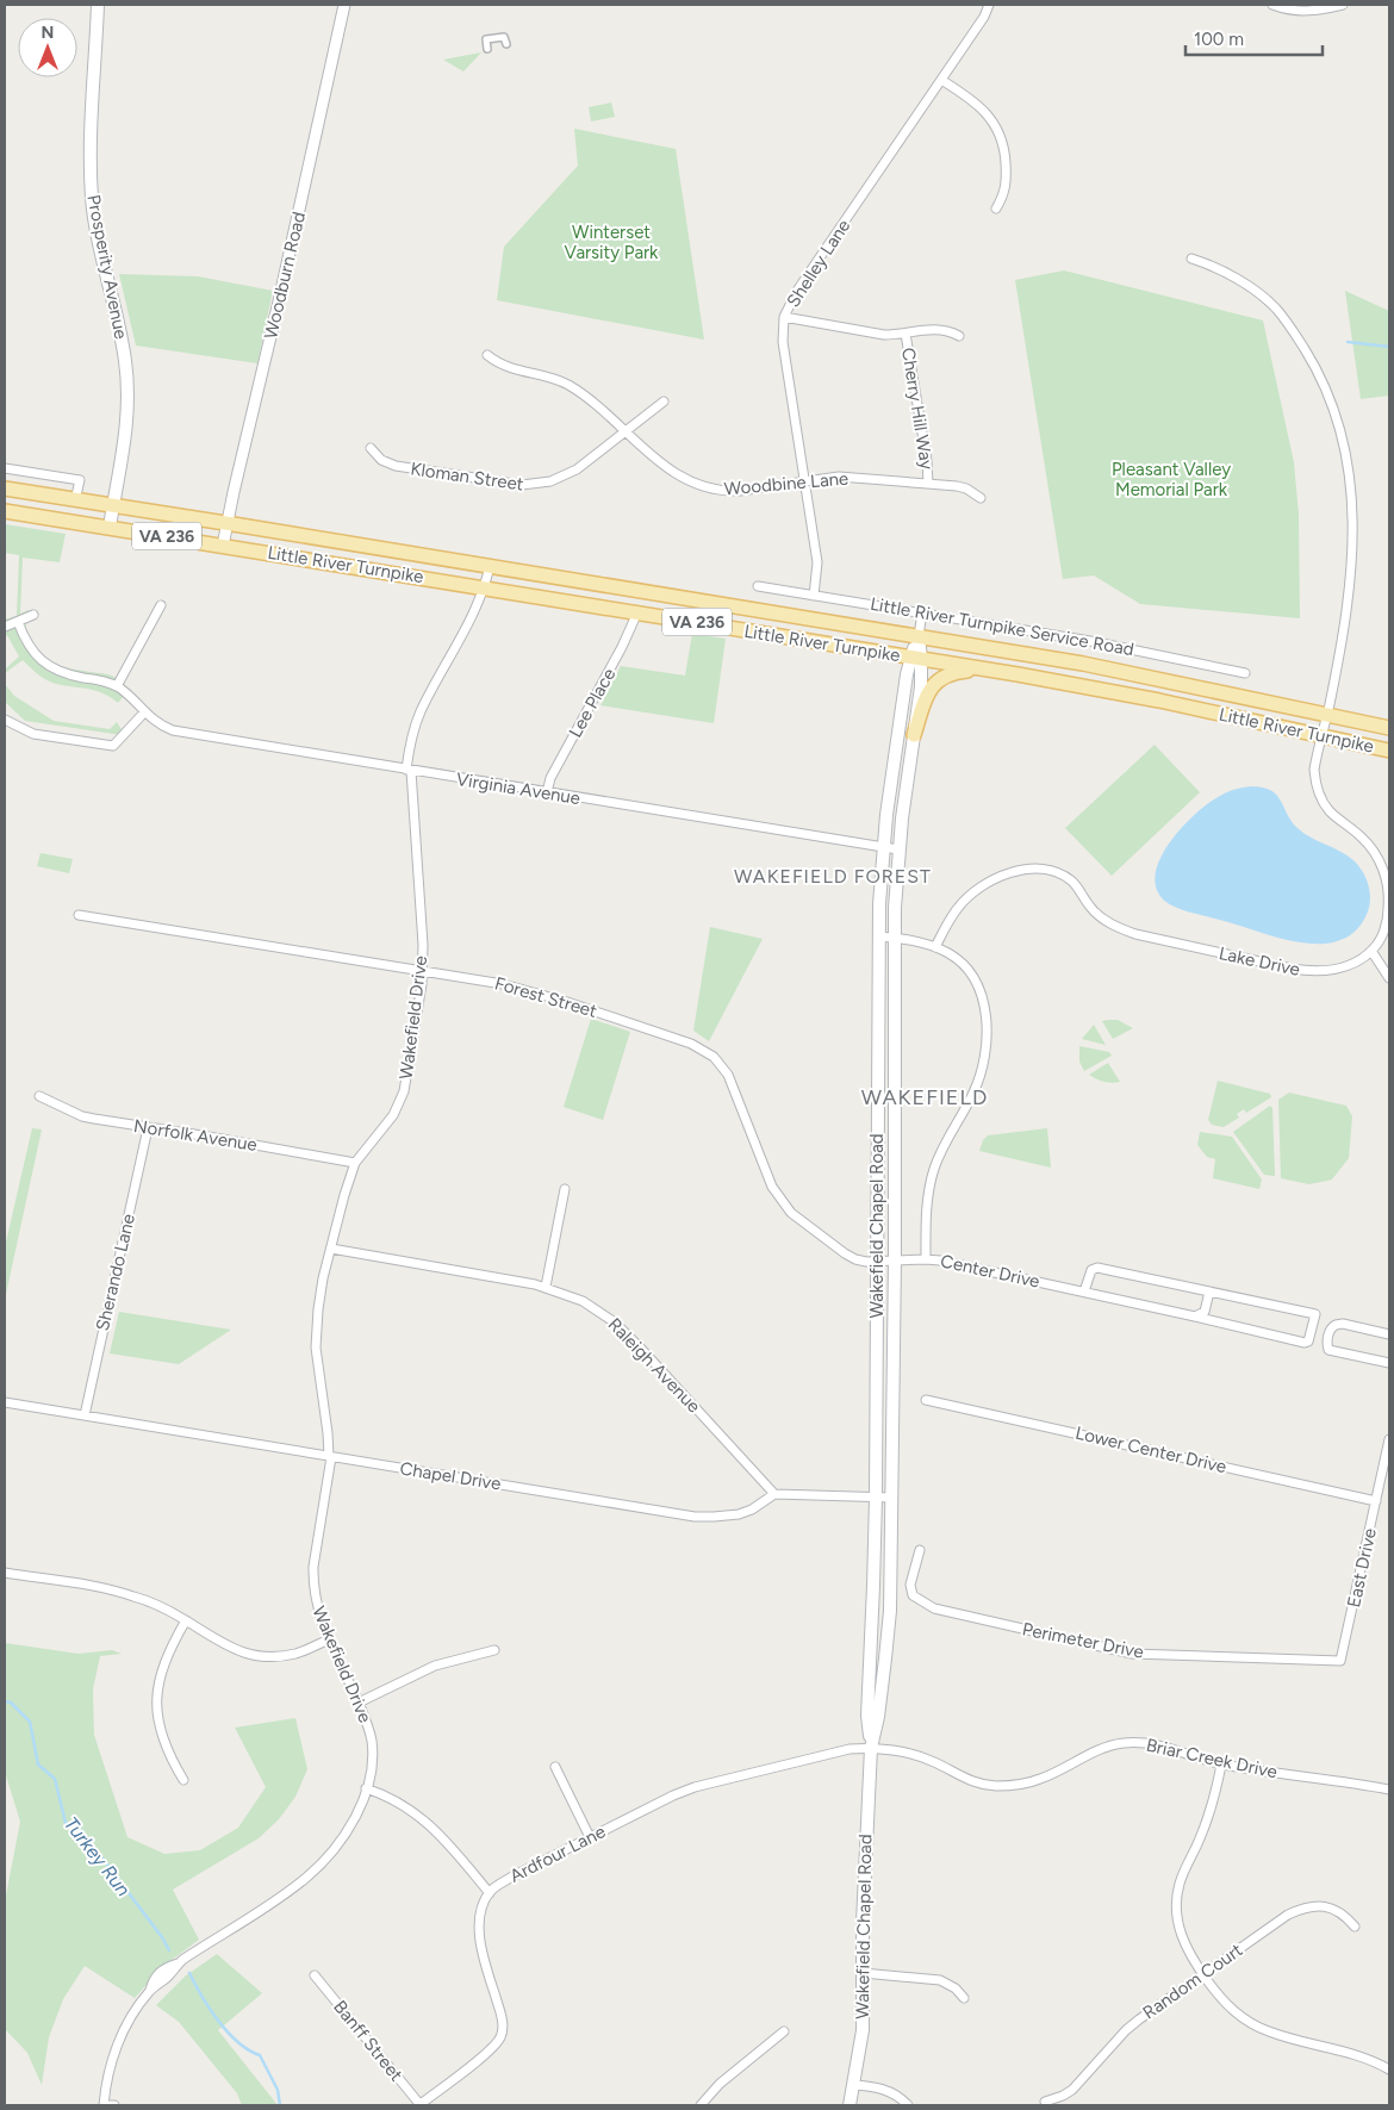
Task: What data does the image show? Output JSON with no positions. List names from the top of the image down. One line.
{"streets":{"main road":["Prosperity Avenue","VA 236","Little River Turnpike","Wakefield Chapel Road"],"street":["Shelley Lane","Woodburn Road","Cherry Hill Way","Kloman Street","Woodbine Lane","Little River Turnpike Service Road","Lee Place","Virginia Avenue","Lake Drive","Forest Street","Wakefield Drive","Norfolk Avenue","Center Drive","Sherando Lane","Raleigh Avenue","Lower Center Drive","Chapel Drive","East Drive","Perimeter Drive","Briar Creek Drive","Ardfour Lane","Random Court","Banff Street"]},"crossings":[["Shelley Lane","Woodbine Lane"],["Shelley Lane","Little River Turnpike Service Road"],["Prosperity Avenue","Little River Turnpike"],["Woodburn Road","Little River Turnpike"],["Cherry Hill Way","Woodbine Lane"],["Kloman Street","Woodbine Lane"],["Little River Turnpike","Lee Place"],["Little River Turnpike","Wakefield Drive"],["Little River Turnpike","Wakefield Chapel Road"],["Little River Turnpike Service Road","Wakefield Chapel Road"],["Lee Place","Virginia Avenue"],["Virginia Avenue","Wakefield Drive"],["Virginia Avenue","Wakefield Chapel Road"],["Forest Street","Wakefield Drive"],["Forest Street","Wakefield Chapel Road"],["Forest Street","Center Drive"],["Wakefield Drive","Norfolk Avenue"],["Wakefield Drive","Raleigh Avenue"],["Wakefield Drive","Chapel Drive"],["Norfolk Avenue","Sherando Lane"],["Wakefield Chapel Road","Center Drive"],["Wakefield Chapel Road","Briar Creek Drive"],["Wakefield Chapel Road","Ardfour Lane"],["Sherando Lane","Chapel Drive"],["Raleigh Avenue","Chapel Drive"],["Lower Center Drive","East Drive"],["East Drive","Perimeter Drive"],["Briar Creek Drive","Ardfour Lane"],["Ardfour Lane","Banff Street"]],"districts":["WAKEFIELD FOREST","WAKEFIELD"],"water":["Turkey Run"],"parks":["Winterset Varsity Park","Pleasant Valley Memorial Park"],"scale_bar":"100 m","north":"top"}
